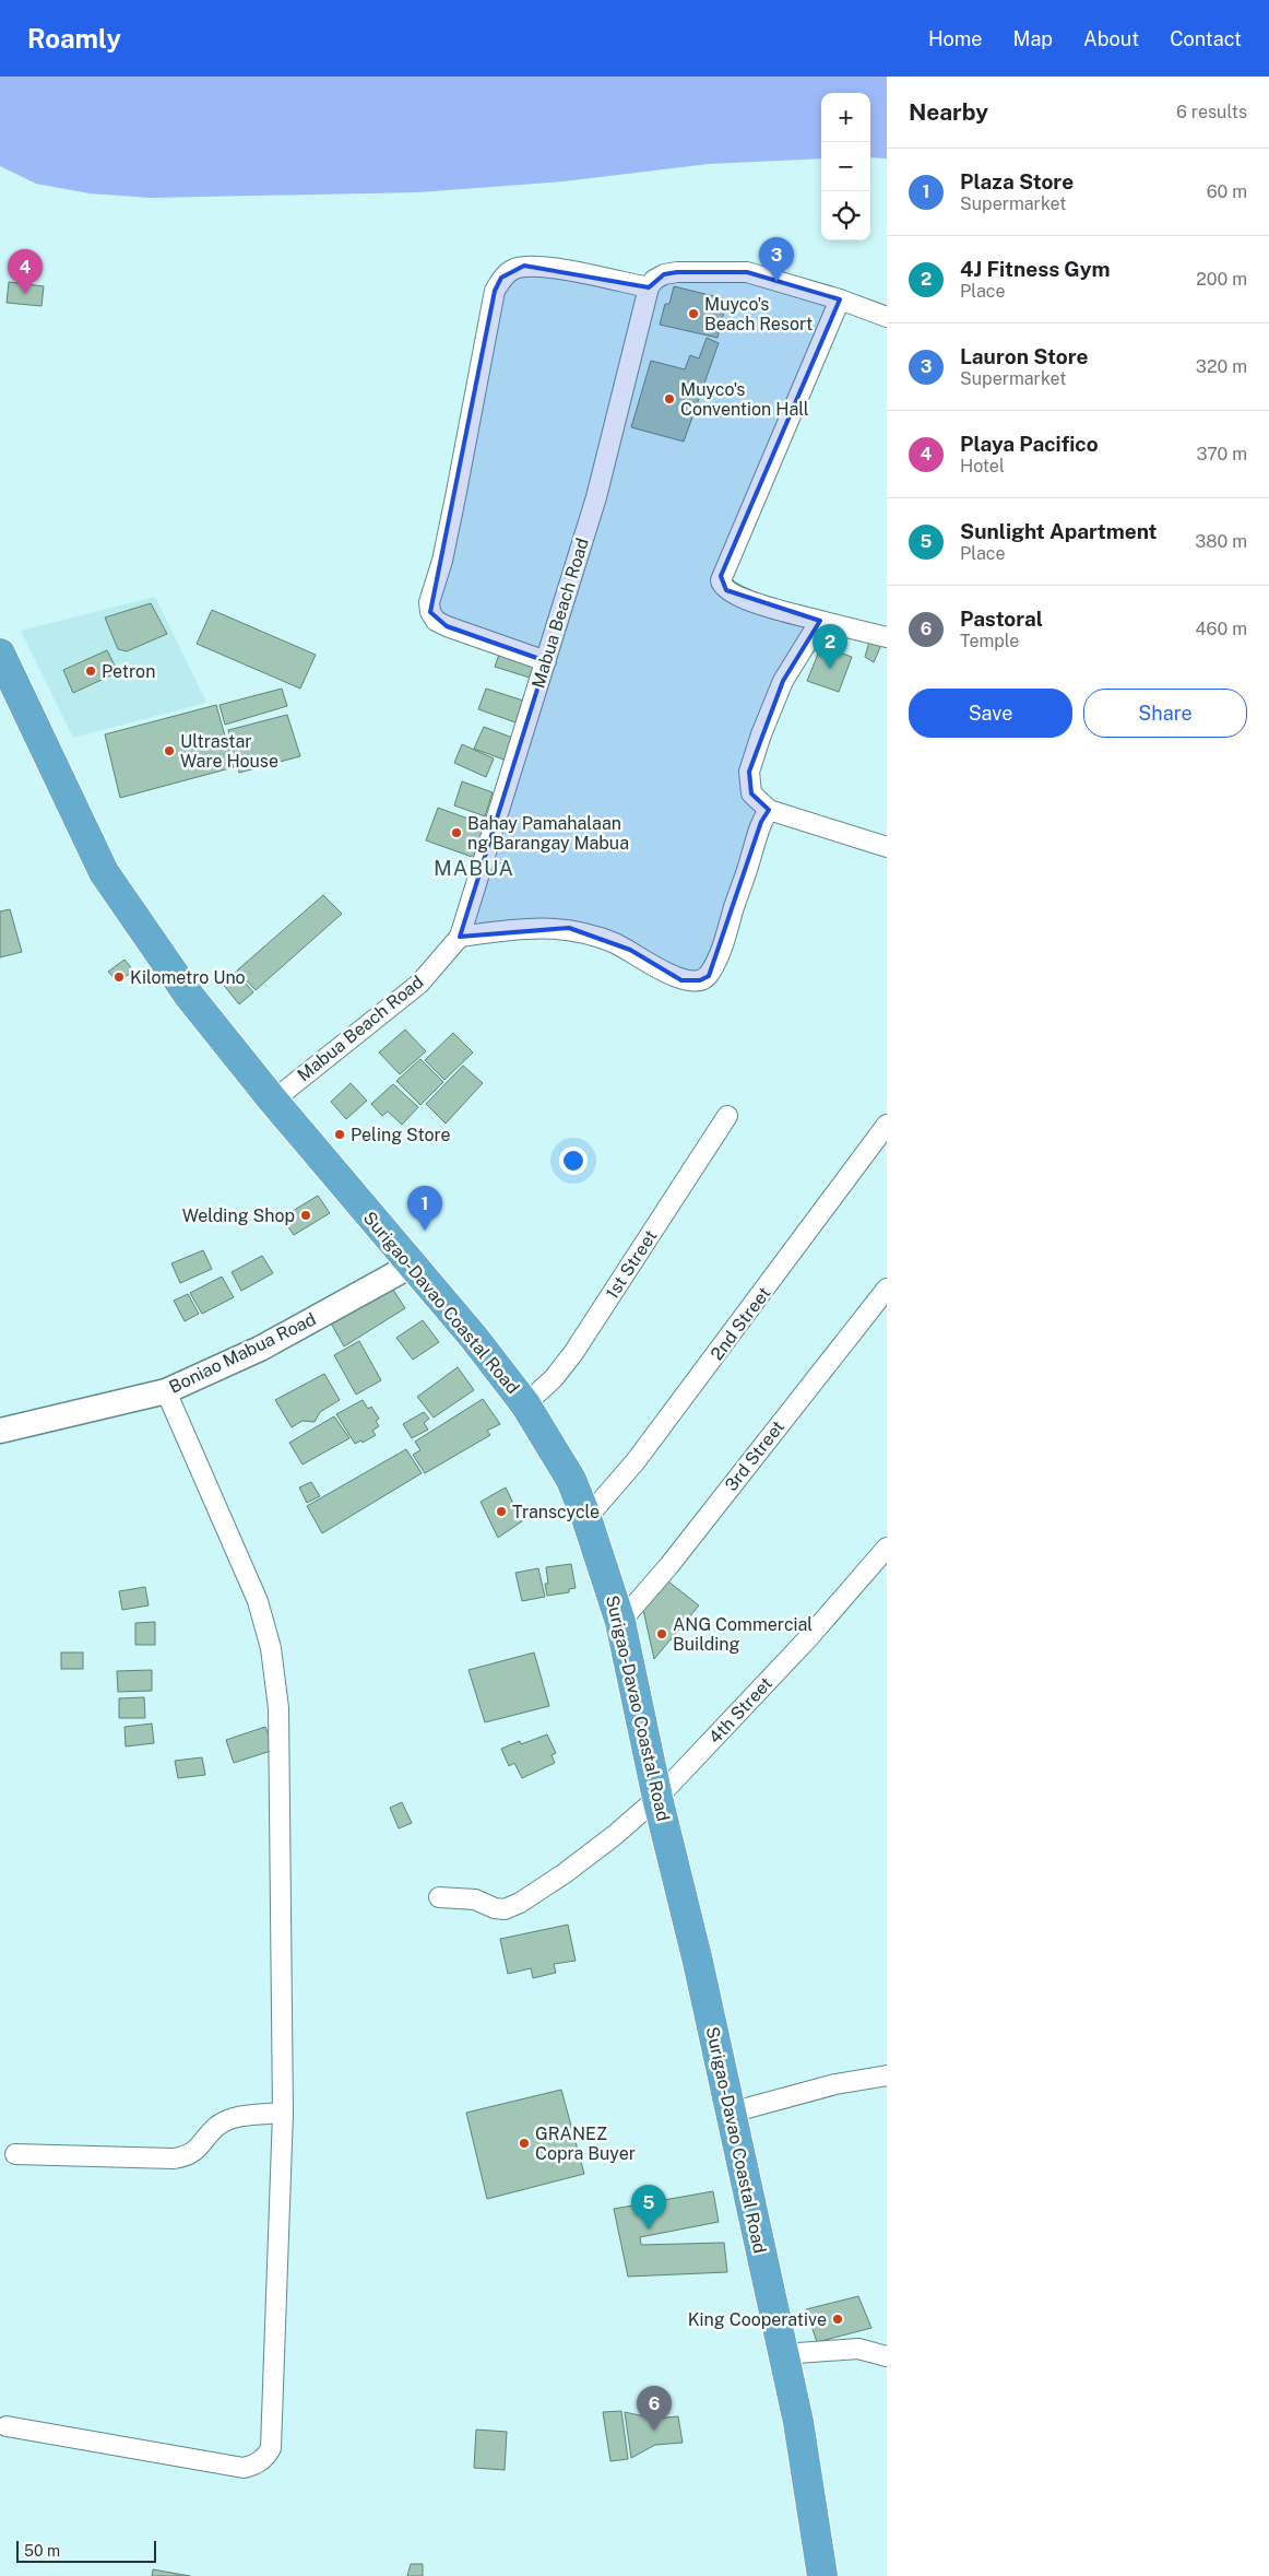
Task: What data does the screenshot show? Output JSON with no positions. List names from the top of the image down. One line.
{"streets":{"highway":["Surigao-Davao Coastal Road"],"street":["Mabua Beach Road","1st Street","2nd Street","Boniao Mabua Road","3rd Street","4th Street"]},"crossings":[["Mabua Beach Road","Surigao-Davao Coastal Road"],["1st Street","Surigao-Davao Coastal Road"],["Surigao-Davao Coastal Road","2nd Street"],["Surigao-Davao Coastal Road","Boniao Mabua Road"],["Surigao-Davao Coastal Road","3rd Street"],["Surigao-Davao Coastal Road","4th Street"]],"districts":["MABUA"],"places":["Muyco's Beach Resort","Muyco's Convention Hall","Petron","Ultrastar Ware House","Bahay Pamahalaan ng Barangay Mabua","Kilometro Uno","Peling Store","Welding Shop","Transcycle","ANG Commercial Building","GRANEZ Copra Buyer","King Cooperative"],"scale_bar":"50 m","page":{"header":"Roamly","nav":["Home","Map","About","Contact"],"heading":["Nearby","6 results"],"map_buttons":["+","−"],"list":[{"mark":"1","name":"Plaza Store","note":"Supermarket","value":"60 m"},{"mark":"2","name":"4J Fitness Gym","note":"Place","value":"200 m"},{"mark":"3","name":"Lauron Store","note":"Supermarket","value":"320 m"},{"mark":"4","name":"Playa Pacifico","note":"Hotel","value":"370 m"},{"mark":"5","name":"Sunlight Apartment","note":"Place","value":"380 m"},{"mark":"6","name":"Pastoral","note":"Temple","value":"460 m"}],"pins":["3","4","2","1","5","6"],"buttons":["Save","Share"],"scale":"50 m"}}
